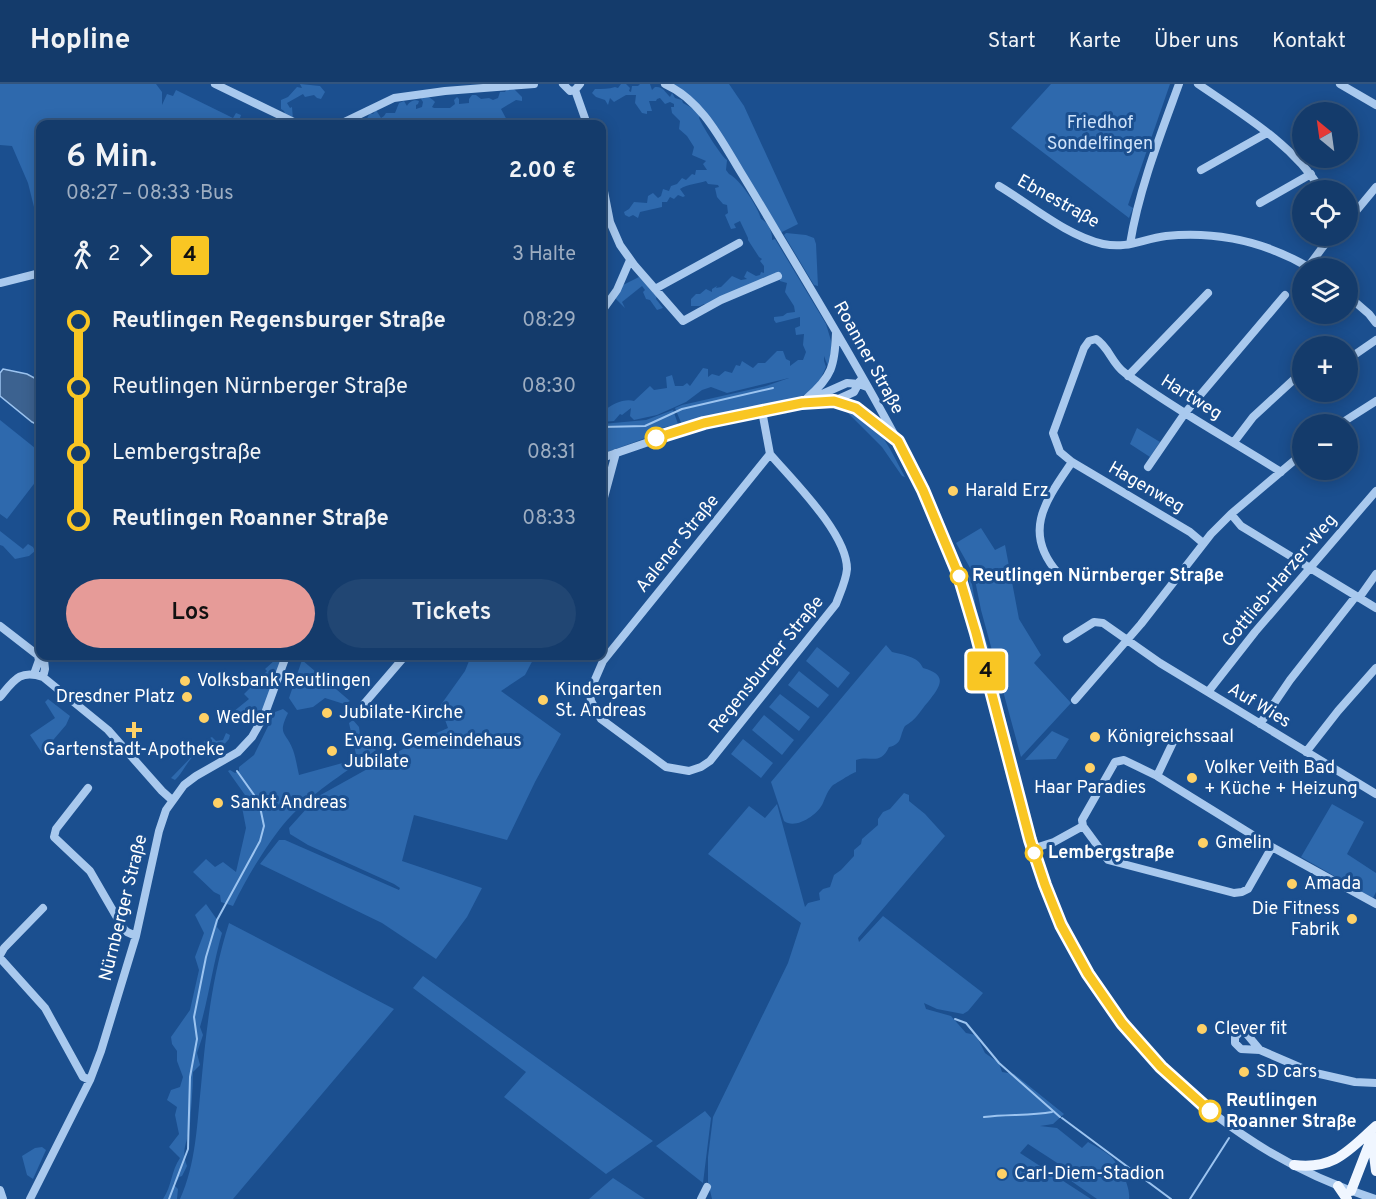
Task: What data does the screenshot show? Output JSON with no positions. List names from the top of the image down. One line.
{"streets":{"street":["Ebnestraße","Roanner Straße","Hartweg","Hagenweg","Aalener Straße","Gottlieb-Harzer-Weg","Regensburger Straße","Auf Wies","Nürnberger Straße"]},"crossings":[["Hartweg","Hagenweg"],["Aalener Straße","Regensburger Straße"],["Gottlieb-Harzer-Weg","Auf Wies"]],"parks":["Friedhof Sondelfingen"],"places":{"other":["Harald Erz","Reutlingen Nürnberger Straße","Volksbank Reutlingen","Dresdner Platz","Kindergarten St. Andreas","Jubilate-Kirche","Wedler","Königreichssaal","Evang. Gemeindehaus Jubilate","Haar Paradies","Volker Veith Bad + Küche + Heizung","Sankt Andreas","Gmelin","Lembergstraße","Amada","Die Fitness Fabrik","Clever fit","SD cars","Reutlingen Roanner Straße","Carl-Diem-Stadion"],"health":["Gartenstadt-Apotheke"]},"lines":["bus line 4"],"north":"top left","page":{"header":"Hopline","nav":["Start","Karte","Über uns","Kontakt"],"on_map":"4","map_buttons":["+","−"],"heading":["6 Min.","08:27 – 08:33 · Bus","2.00 €"],"legs":["2","4","3 Halte"],"list":[{"name":"Reutlingen Regensburger Straße","value":"08:29"},{"name":"Reutlingen Nürnberger Straße","value":"08:30"},{"name":"Lembergstraße","value":"08:31"},{"name":"Reutlingen Roanner Straße","value":"08:33"}],"buttons":["Los","Tickets"]}}
